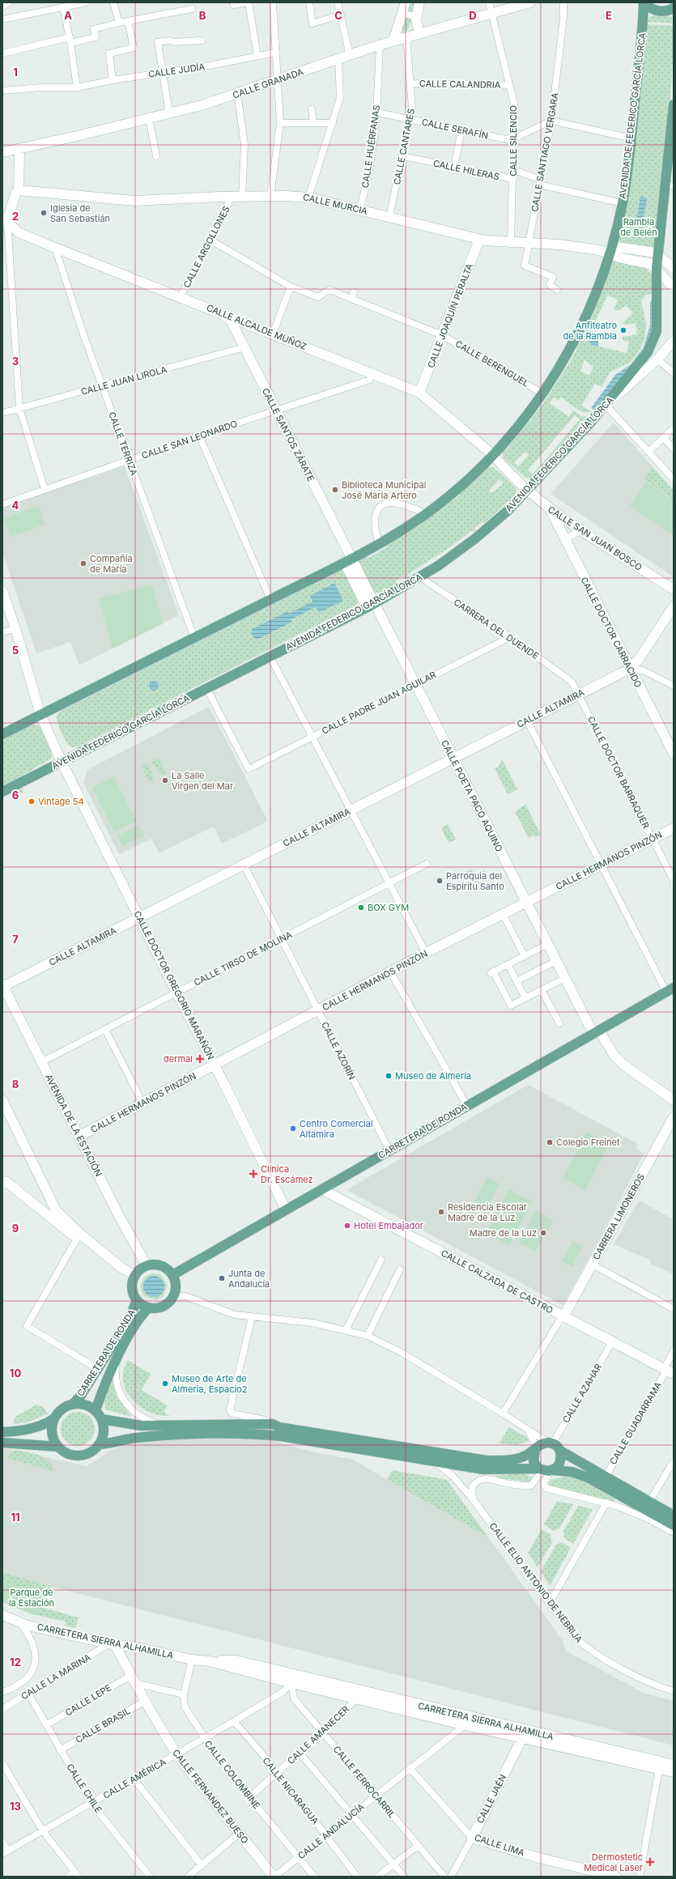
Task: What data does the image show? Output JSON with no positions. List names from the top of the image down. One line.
{"streets":{"main road":["AVENIDA DE FEDERICO GARCÍA LORCA","AVENIDA FEDERICO GARCÍA LORCA","CARRETERA DE RONDA"],"street":["CALLE JUDÍA","CALLE GRANADA","CALLE CALANDRIA","CALLE SERAFÍN","CALLE SILENCIO","CALLE HUÉRFANAS","CALLE CANTARES","CALLE SANTIAGO VERGARA","CALLE HILERAS","CALLE MURCIA","CALLE ARGOLLONES","CALLE JOAQUÍN PERALTA","CALLE ALCALDE MUÑOZ","CALLE BERENGUEL","CALLE JUAN LIROLA","CALLE SANTOS ZÁRATE","CALLE SAN LEONARDO","CALLE TERRIZA","CALLE SAN JUAN BOSCO","CARRERA DEL DUENDE","CALLE DOCTOR CARRACIDO","CALLE PADRE JUAN AGUILAR","CALLE ALTAMIRA","CALLE DOCTOR BARRAQUER","CALLE POETA PACO AQUINO","CALLE HERMANOS PINZÓN","CALLE TIRSO DE MOLINA","CALLE DOCTOR GREGORIO MARAÑÓN","CALLE AZORÍN","AVENIDA DE LA ESTACIÓN","CARRERA LIMONEROS","CALLE CALZADA DE CASTRO","CALLE AZAHAR","CALLE GUADARRAMA","CALLE ELIO ANTONIO DE NEBRIJA","CARRETERA SIERRA ALHAMILLA","CALLE LA MARINA","CALLE LEPE","CALLE BRASIL","CALLE AMANECER","CALLE COLOMBINE","CALLE AMÉRICA","CALLE FERROCARRIL","CALLE CHILE","CALLE NICARAGUA","CALLE FERNANDEZ BUESO","CALLE JAÉN","CALLE ANDALUCÍA","CALLE LIMA"]},"crossings":[["CALLE GRANADA","CALLE SILENCIO"],["CALLE GRANADA","CALLE HUÉRFANAS"],["CALLE GRANADA","CALLE CANTARES"],["CALLE CALANDRIA","CALLE SILENCIO"],["CALLE CALANDRIA","CALLE CANTARES"],["AVENIDA DE FEDERICO GARCÍA LORCA","CALLE MURCIA"],["CALLE SERAFÍN","CALLE SILENCIO"],["CALLE SERAFÍN","CALLE HUÉRFANAS"],["CALLE SERAFÍN","CALLE CANTARES"],["CALLE SILENCIO","CALLE HILERAS"],["CALLE SILENCIO","CALLE MURCIA"],["CALLE HUÉRFANAS","CALLE MURCIA"],["CALLE CANTARES","CALLE HILERAS"],["CALLE CANTARES","CALLE MURCIA"],["CALLE SANTIAGO VERGARA","CALLE MURCIA"],["CALLE MURCIA","CALLE ARGOLLONES"],["CALLE MURCIA","CALLE JOAQUÍN PERALTA"],["CALLE MURCIA","AVENIDA FEDERICO GARCÍA LORCA"],["CALLE ARGOLLONES","CALLE ALCALDE MUÑOZ"],["CALLE ARGOLLONES","CALLE BERENGUEL"],["CALLE JOAQUÍN PERALTA","CALLE ALCALDE MUÑOZ"],["CALLE JOAQUÍN PERALTA","CALLE BERENGUEL"],["CALLE ALCALDE MUÑOZ","CALLE SANTOS ZÁRATE"],["CALLE ALCALDE MUÑOZ","CALLE SAN LEONARDO"],["CALLE ALCALDE MUÑOZ","CALLE TERRIZA"],["CALLE ALCALDE MUÑOZ","CALLE SAN JUAN BOSCO"],["CALLE JUAN LIROLA","CALLE SANTOS ZÁRATE"],["CALLE JUAN LIROLA","CALLE TERRIZA"],["CALLE SANTOS ZÁRATE","CALLE SAN LEONARDO"],["CALLE SANTOS ZÁRATE","CALLE POETA PACO AQUINO"],["CALLE SAN LEONARDO","CALLE TERRIZA"],["AVENIDA FEDERICO GARCÍA LORCA","CALLE SAN JUAN BOSCO"],["AVENIDA FEDERICO GARCÍA LORCA","CARRERA DEL DUENDE"],["AVENIDA FEDERICO GARCÍA LORCA","CALLE PADRE JUAN AGUILAR"],["AVENIDA FEDERICO GARCÍA LORCA","CALLE POETA PACO AQUINO"],["AVENIDA FEDERICO GARCÍA LORCA","CALLE DOCTOR GREGORIO MARAÑÓN"],["CALLE SAN JUAN BOSCO","CALLE DOCTOR CARRACIDO"],["CARRERA DEL DUENDE","CALLE PADRE JUAN AGUILAR"],["CARRERA DEL DUENDE","CALLE DOCTOR BARRAQUER"],["CALLE DOCTOR CARRACIDO","CALLE ALTAMIRA"],["CALLE PADRE JUAN AGUILAR","CALLE POETA PACO AQUINO"],["CALLE ALTAMIRA","CALLE DOCTOR BARRAQUER"],["CALLE ALTAMIRA","CALLE POETA PACO AQUINO"],["CALLE ALTAMIRA","CALLE DOCTOR GREGORIO MARAÑÓN"],["CALLE ALTAMIRA","CALLE AZORÍN"],["CALLE ALTAMIRA","AVENIDA DE LA ESTACIÓN"],["CALLE DOCTOR BARRAQUER","CALLE HERMANOS PINZÓN"],["CALLE POETA PACO AQUINO","CALLE HERMANOS PINZÓN"],["CALLE POETA PACO AQUINO","CARRETERA DE RONDA"],["CALLE HERMANOS PINZÓN","CALLE DOCTOR GREGORIO MARAÑÓN"],["CALLE HERMANOS PINZÓN","CALLE AZORÍN"],["CALLE HERMANOS PINZÓN","AVENIDA DE LA ESTACIÓN"],["CALLE TIRSO DE MOLINA","CALLE DOCTOR GREGORIO MARAÑÓN"],["CALLE TIRSO DE MOLINA","CALLE AZORÍN"],["CALLE TIRSO DE MOLINA","AVENIDA DE LA ESTACIÓN"],["CALLE DOCTOR GREGORIO MARAÑÓN","CARRETERA DE RONDA"],["CALLE AZORÍN","CARRETERA DE RONDA"],["AVENIDA DE LA ESTACIÓN","CARRETERA DE RONDA"],["CARRETERA DE RONDA","CALLE CALZADA DE CASTRO"],["CARRERA LIMONEROS","CALLE CALZADA DE CASTRO"],["CALLE CALZADA DE CASTRO","CALLE AZAHAR"],["CALLE CALZADA DE CASTRO","CALLE GUADARRAMA"],["CARRETERA SIERRA ALHAMILLA","CALLE LA MARINA"],["CARRETERA SIERRA ALHAMILLA","CALLE AMANECER"],["CARRETERA SIERRA ALHAMILLA","CALLE COLOMBINE"],["CARRETERA SIERRA ALHAMILLA","CALLE AMÉRICA"],["CARRETERA SIERRA ALHAMILLA","CALLE FERROCARRIL"],["CARRETERA SIERRA ALHAMILLA","CALLE FERNANDEZ BUESO"],["CARRETERA SIERRA ALHAMILLA","CALLE JAÉN"],["CARRETERA SIERRA ALHAMILLA","CALLE ANDALUCÍA"],["CALLE LA MARINA","CALLE CHILE"],["CALLE LA MARINA","CALLE FERNANDEZ BUESO"],["CALLE LEPE","CALLE CHILE"],["CALLE LEPE","CALLE FERNANDEZ BUESO"],["CALLE BRASIL","CALLE CHILE"],["CALLE BRASIL","CALLE FERNANDEZ BUESO"],["CALLE AMANECER","CALLE COLOMBINE"],["CALLE AMANECER","CALLE FERROCARRIL"],["CALLE AMANECER","CALLE NICARAGUA"],["CALLE COLOMBINE","CALLE AMÉRICA"],["CALLE COLOMBINE","CALLE ANDALUCÍA"],["CALLE AMÉRICA","CALLE FERROCARRIL"],["CALLE AMÉRICA","CALLE CHILE"],["CALLE AMÉRICA","CALLE NICARAGUA"],["CALLE AMÉRICA","CALLE FERNANDEZ BUESO"],["CALLE FERROCARRIL","CALLE ANDALUCÍA"],["CALLE NICARAGUA","CALLE ANDALUCÍA"],["CALLE FERNANDEZ BUESO","CALLE ANDALUCÍA"],["CALLE JAÉN","CALLE LIMA"],["CALLE ANDALUCÍA","CALLE LIMA"]],"parks":["Rambla de Belén","Parque de la Estación"],"places":{"other":["Iglesia de San Sebastián","Anfiteatro de la Rambla","Biblioteca Municipal José María Artero","Compañía de María","La Salle Virgen del Mar","Vintage 54","Parroquia del Espíritu Santo","BOX GYM","Museo de Almería","Centro Comercial Altamira","Colegio Freinet","Residencia Escolar Madre de la Luz","Hotel Embajador","Madre de la Luz","Junta de Andalucía","Museo de Arte de Almería, Espacio2"],"health":["dermal","Clínica Dr. Escámez","Dermostetic Medical Laser"]},"grid":{"columns":["A","B","C","D","E"],"rows":["1","2","3","4","5","6","7","8","9","10","11","12","13"]}}
